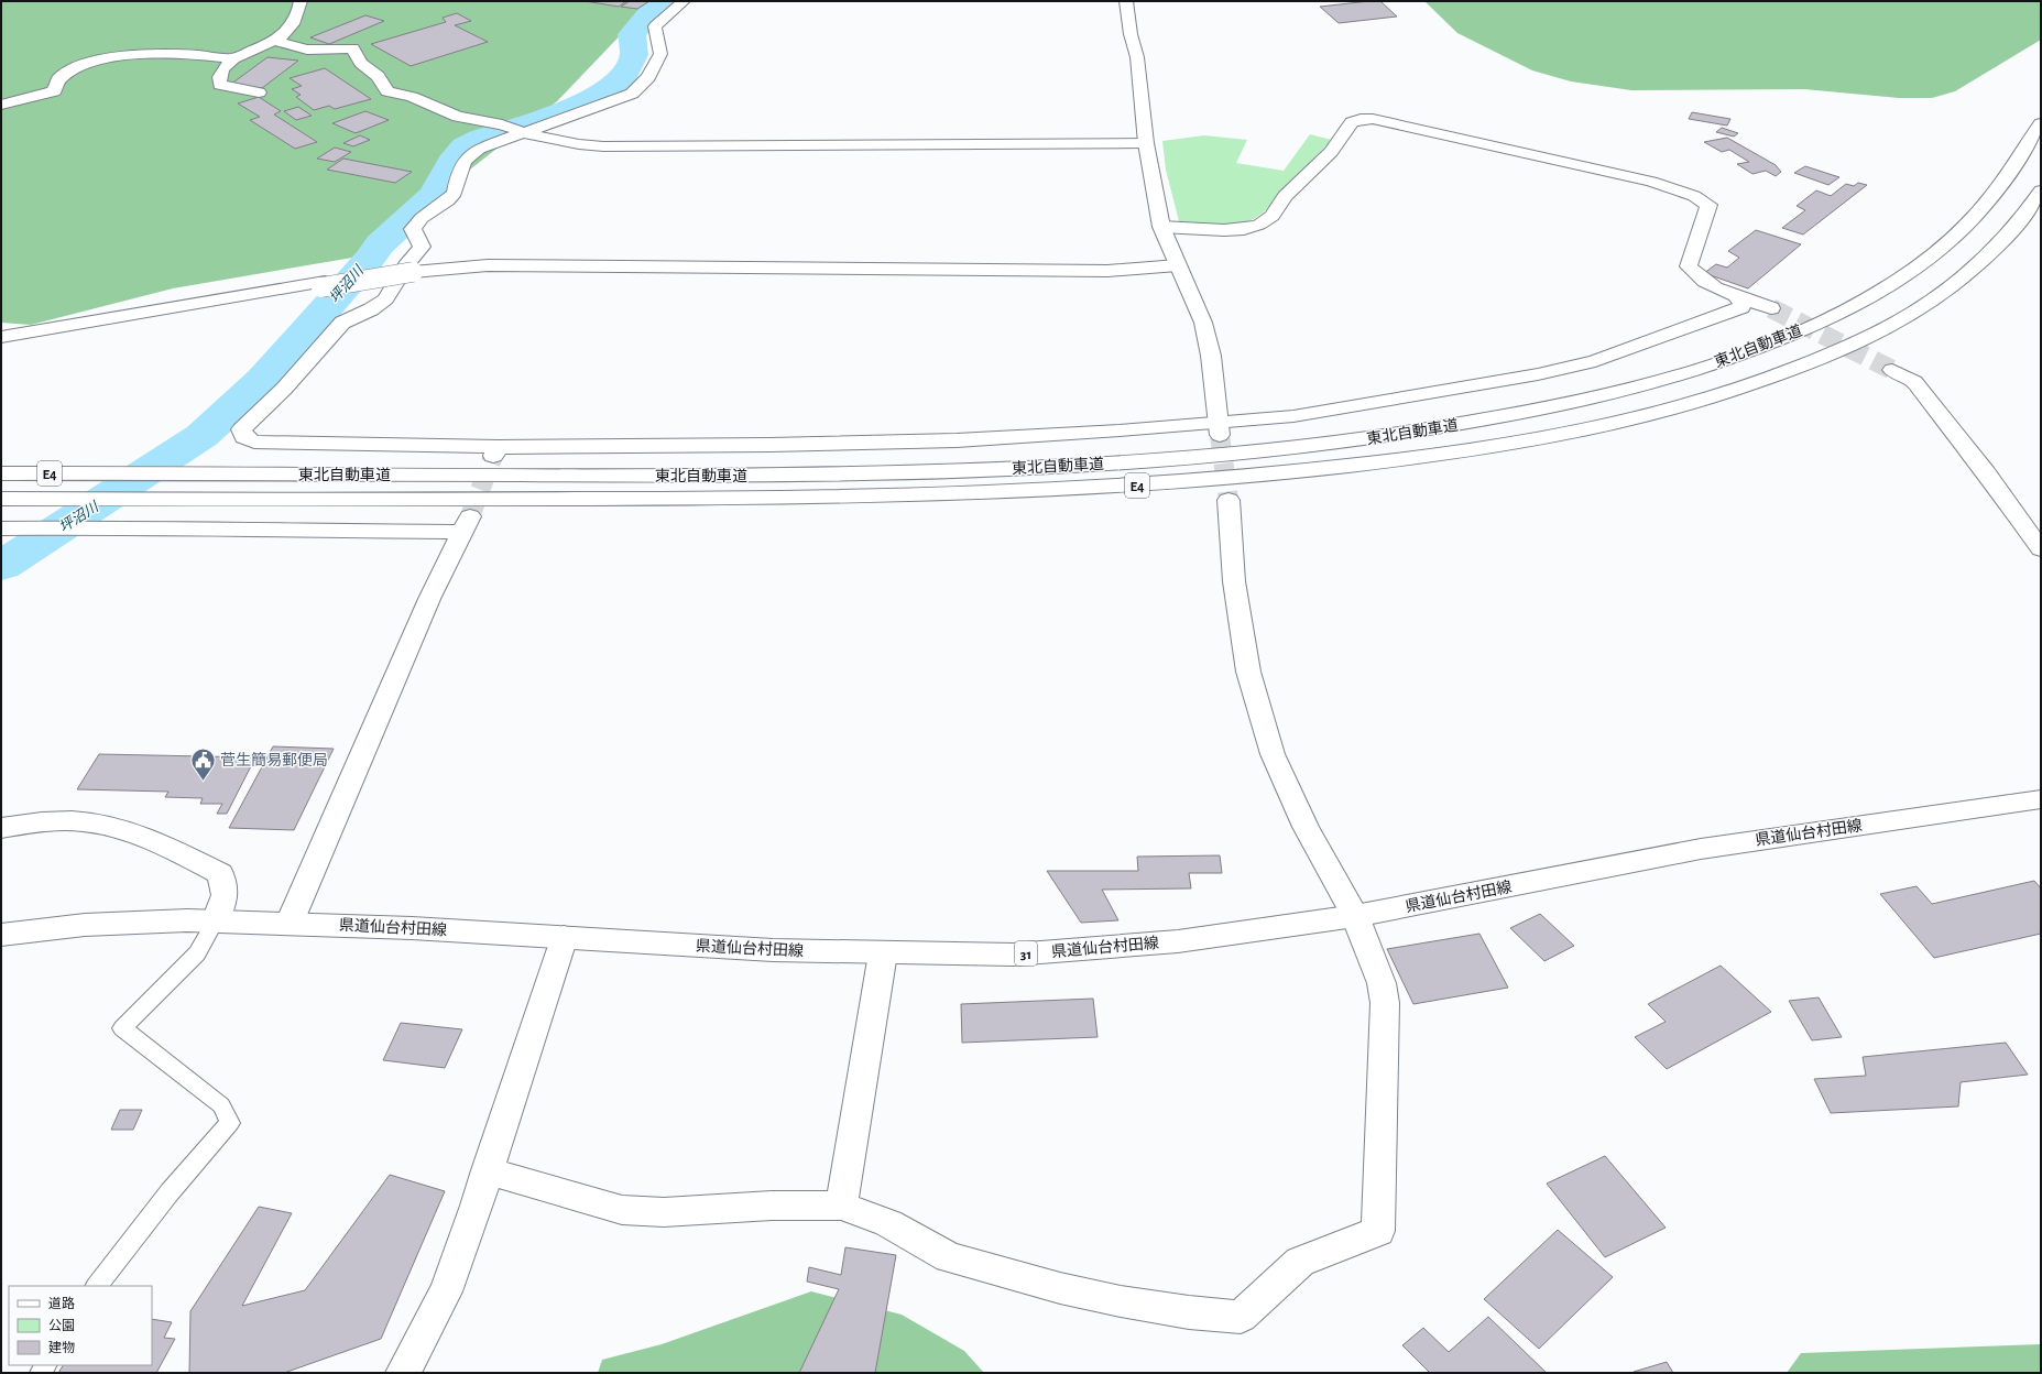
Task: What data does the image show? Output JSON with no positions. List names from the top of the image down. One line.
{"streets":{"main road":["東北自動車道","E4","県道仙台村田線","31"]},"water":["坪沼川"],"places":{"public building":["菅生簡易郵便局"]},"legend":["道路","公園","建物"]}
